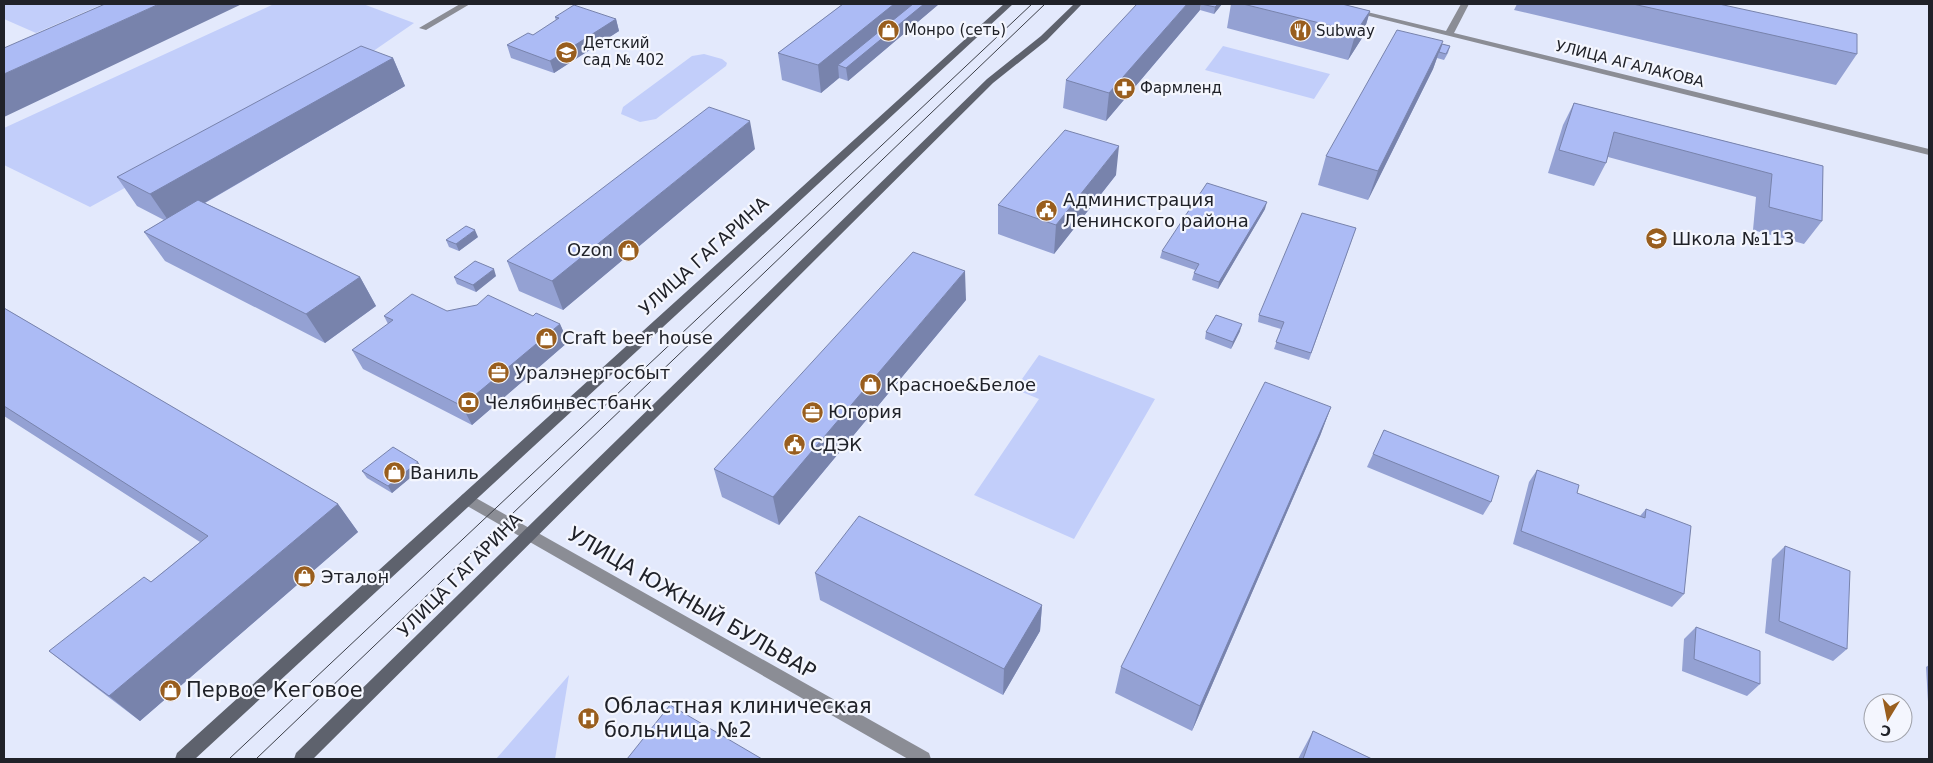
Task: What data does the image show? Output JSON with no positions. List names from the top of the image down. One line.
{"streets":{"main road":["УЛИЦА ГАГАРИНА"],"street":["УЛИЦА АГАЛАКОВА","УЛИЦА ЮЖНЫЙ БУЛЬВАР"]},"crossings":[["УЛИЦА ГАГАРИНА","УЛИЦА ЮЖНЫЙ БУЛЬВАР"]],"places":{"shop":["Монро (сеть)","Ozon","Craft beer house","Красное&Белое","Ваниль","Эталон","Первое Кеговое"],"restaurant":["Subway"],"school or university":["Детский сад № 402","Школа №113"],"pharmacy":["Фармленд"],"public building":["Администрация Ленинского района","СДЭК"],"office":["Уралэнергосбыт","Югория"],"bank":["Челябинвестбанк"],"hospital":["Областная клиническая больница №2"]},"north":"bottom"}
